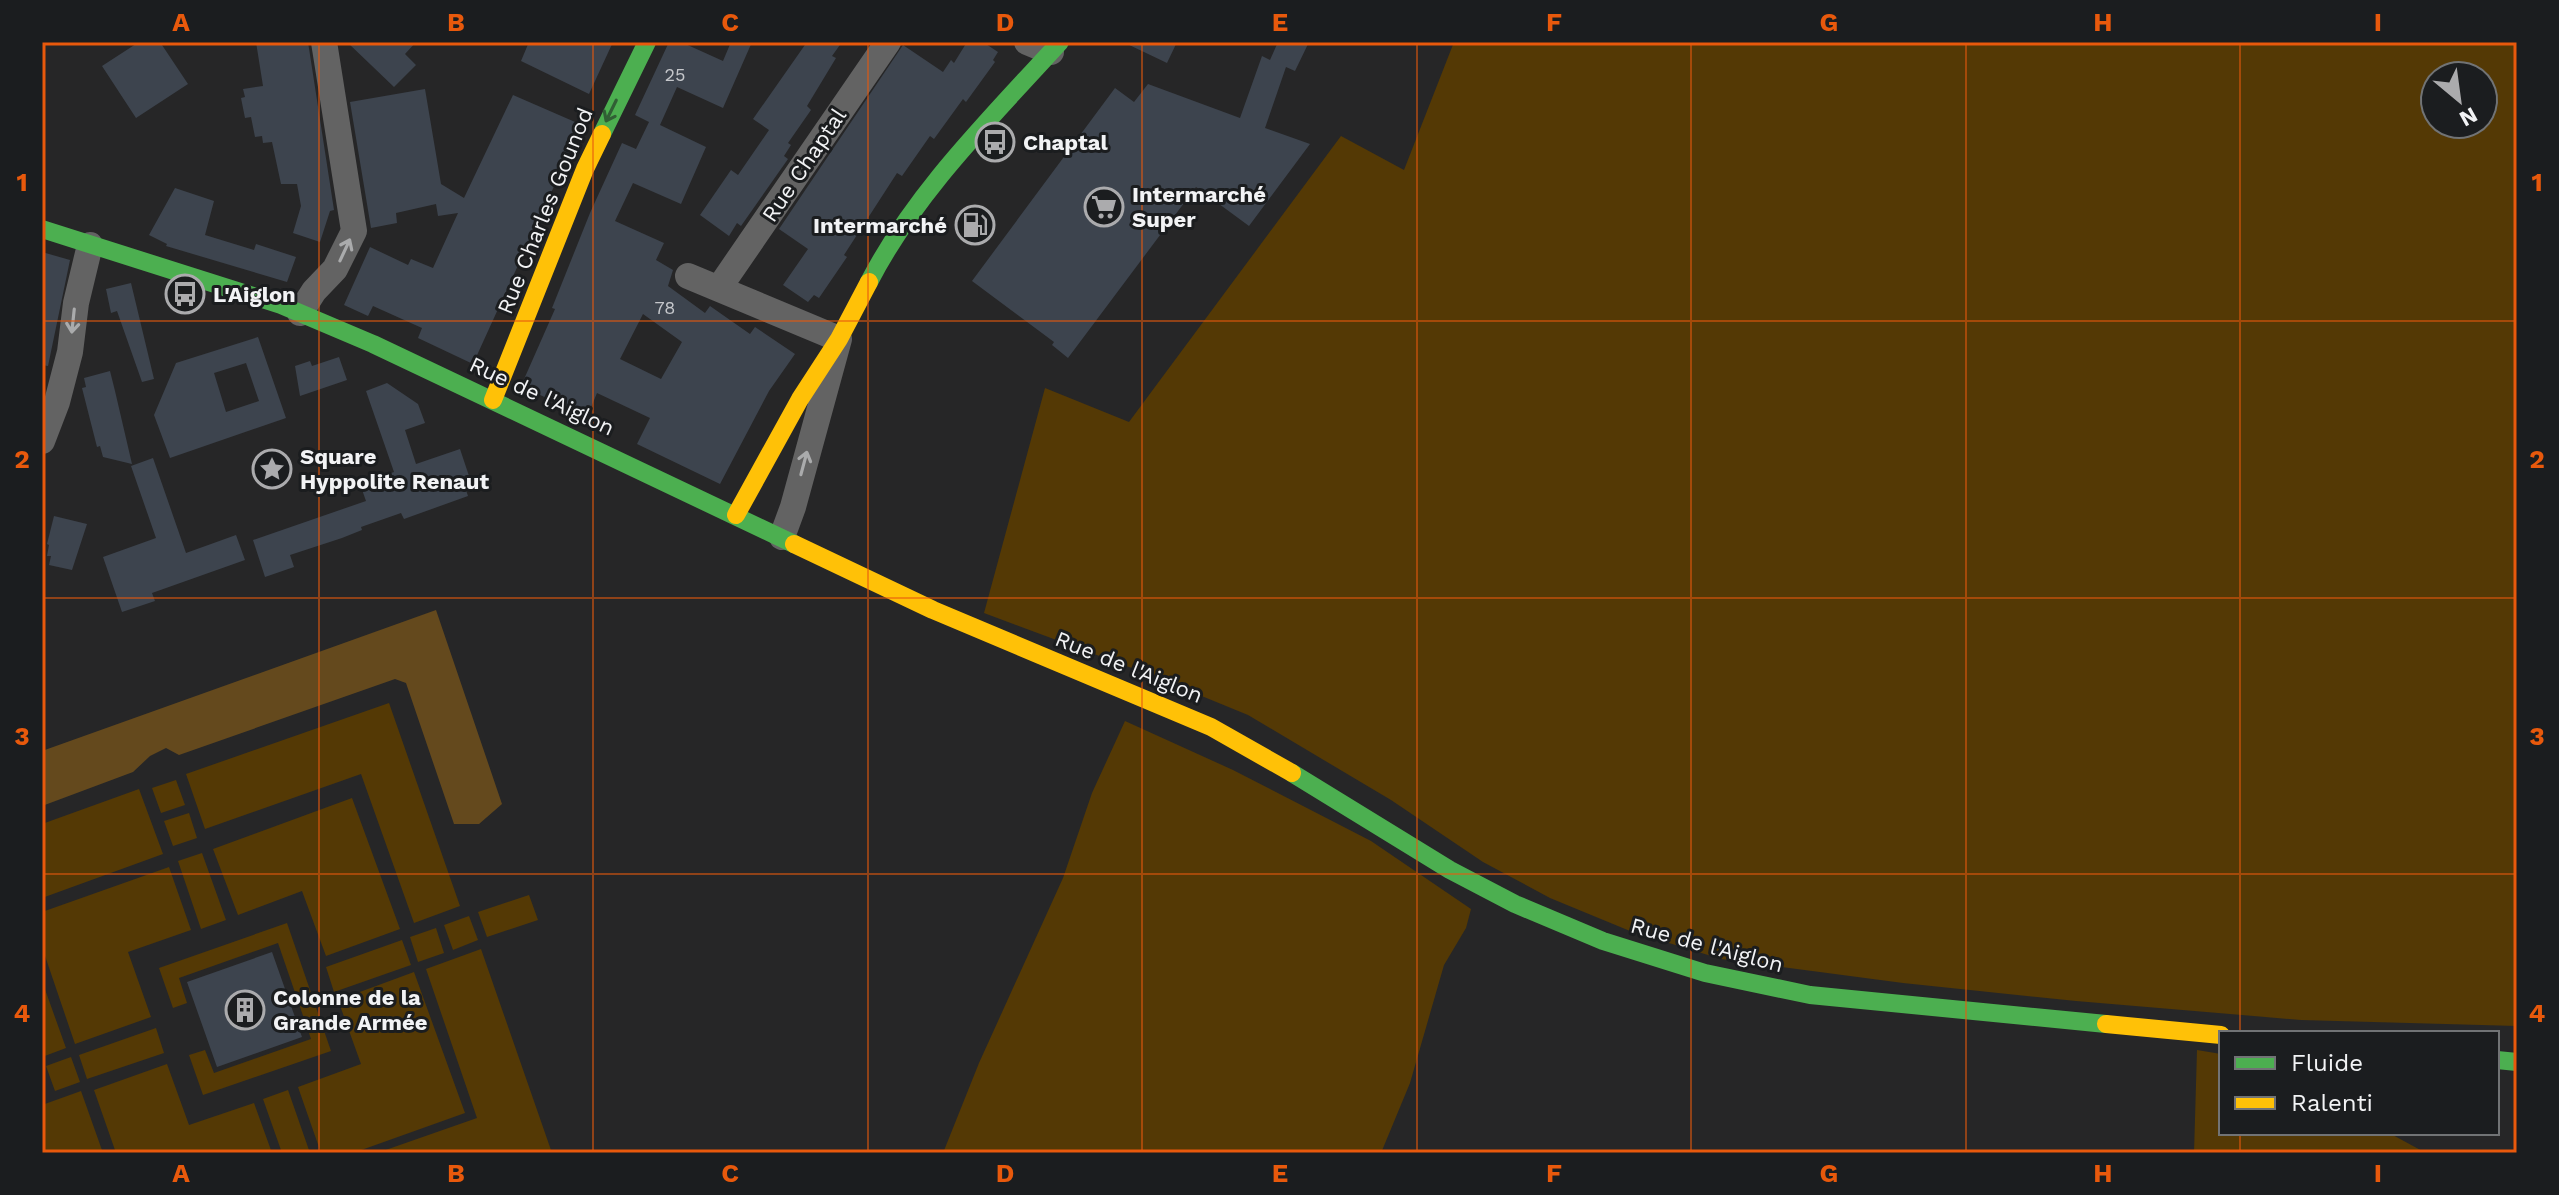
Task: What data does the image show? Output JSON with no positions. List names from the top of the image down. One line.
{"streets":{"main road":["Rue Charles Gounod","Rue de l'Aiglon"],"street":["Rue Chaptal"]},"crossings":[["Rue Charles Gounod","Rue de l'Aiglon"]],"one_way":["Rue Charles Gounod"],"places":{"bus stop":["Chaptal","L'Aiglon"],"supermarket":["Intermarché Super"],"fuel station":["Intermarché"],"place":["Square Hyppolite Renaut"],"building":["Colonne de la Grande Armée"]},"house_numbers":["25","78"],"legend":["Fluide","Ralenti"],"north":"bottom right","grid":{"columns":["A","B","C","D","E","F","G","H","I"],"rows":["1","2","3","4"]}}
